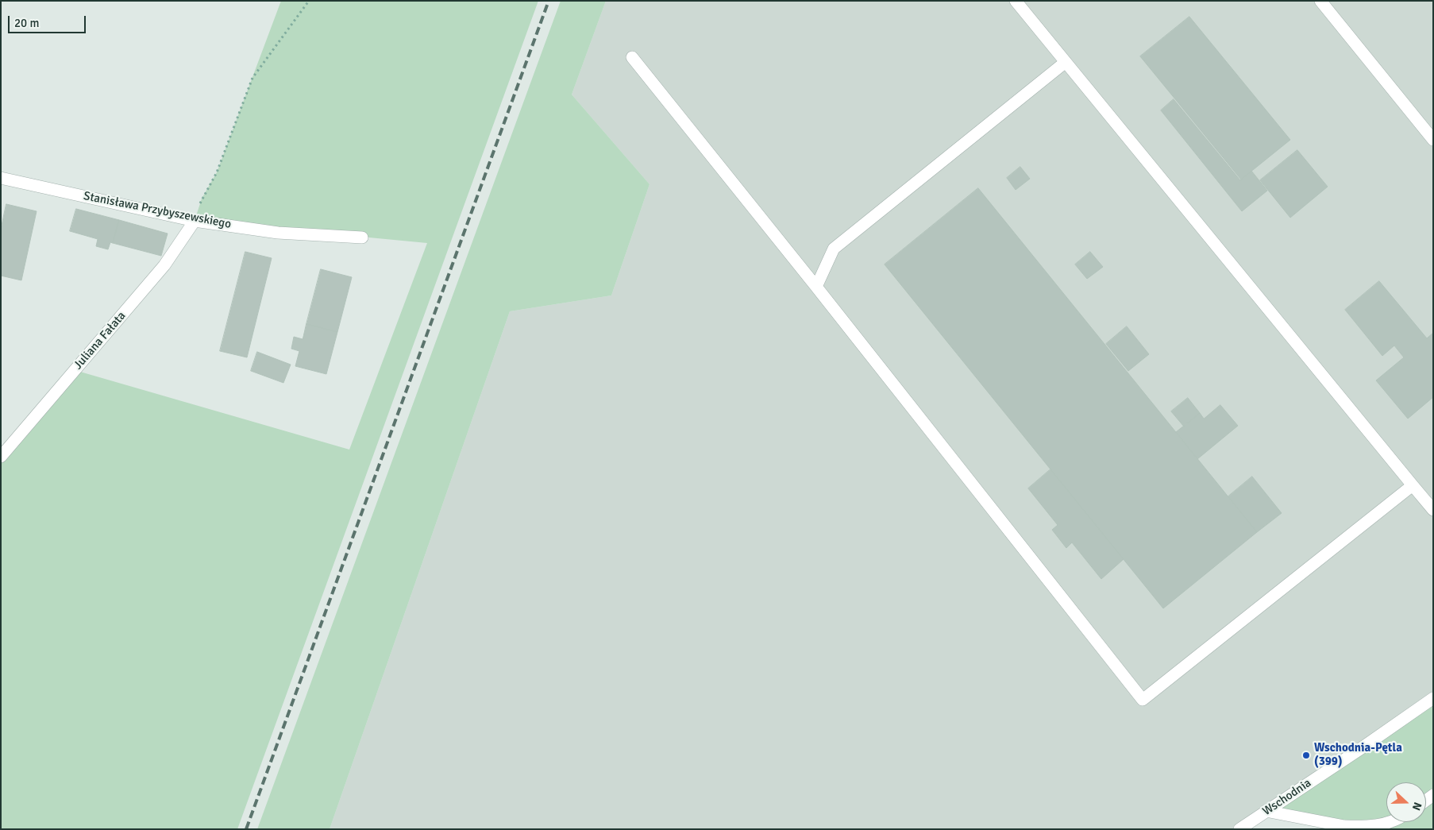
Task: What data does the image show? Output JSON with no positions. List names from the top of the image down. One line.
{"streets":{"street":["Stanisława Przybyszewskiego","Juliana Fałata","Wschodnia"]},"crossings":[["Stanisława Przybyszewskiego","Juliana Fałata"]],"places":["Wschodnia-Pętla (399)"],"scale_bar":"20 m","north":"right"}
